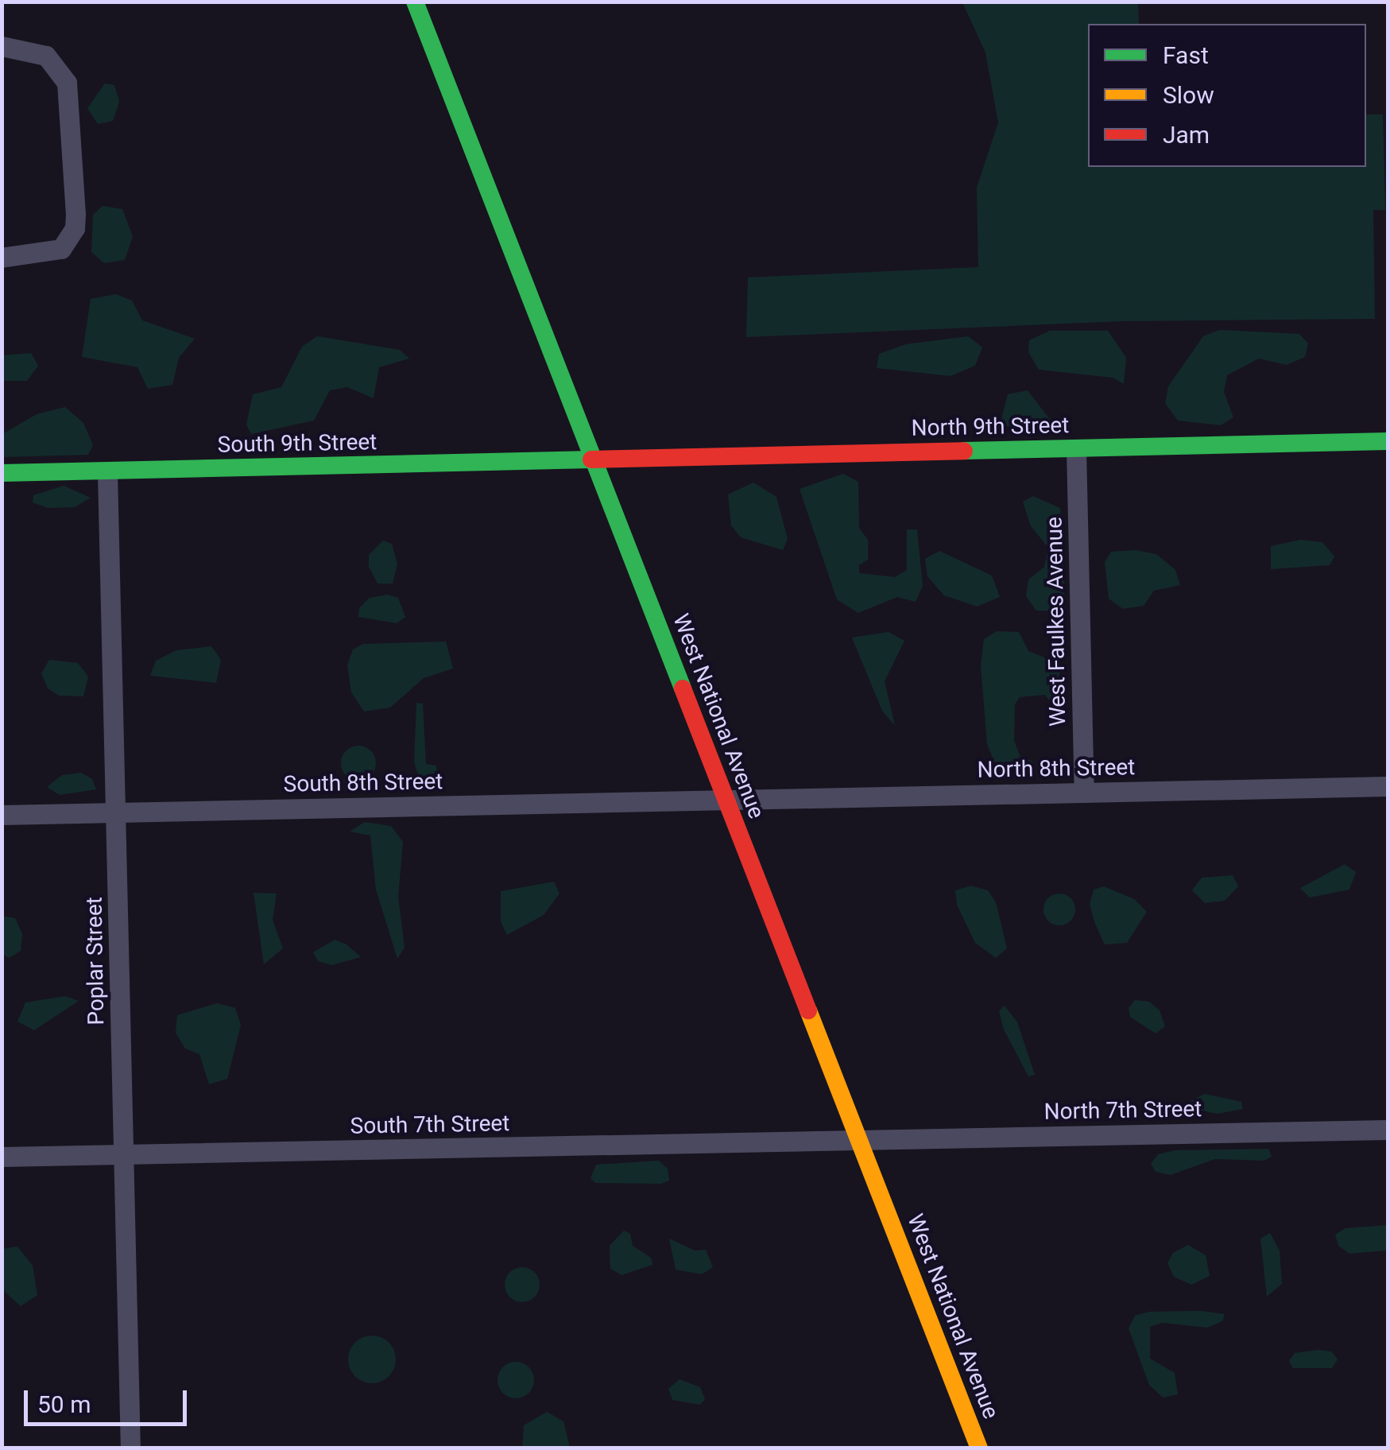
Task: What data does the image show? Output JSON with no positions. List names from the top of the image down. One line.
{"streets":{"main road":["North 9th Street","South 9th Street","West National Avenue"],"street":["West Faulkes Avenue","North 8th Street","South 8th Street","Poplar Street","North 7th Street","South 7th Street"]},"crossings":[["North 9th Street","South 9th Street"],["North 9th Street","West Faulkes Avenue"],["North 9th Street","West National Avenue"],["South 9th Street","West National Avenue"],["South 9th Street","Poplar Street"],["West Faulkes Avenue","North 8th Street"],["West National Avenue","North 8th Street"],["West National Avenue","South 8th Street"],["West National Avenue","North 7th Street"],["West National Avenue","South 7th Street"],["North 8th Street","South 8th Street"],["South 8th Street","Poplar Street"],["Poplar Street","South 7th Street"],["North 7th Street","South 7th Street"]],"legend":["Fast","Slow","Jam"],"scale_bar":"50 m"}
